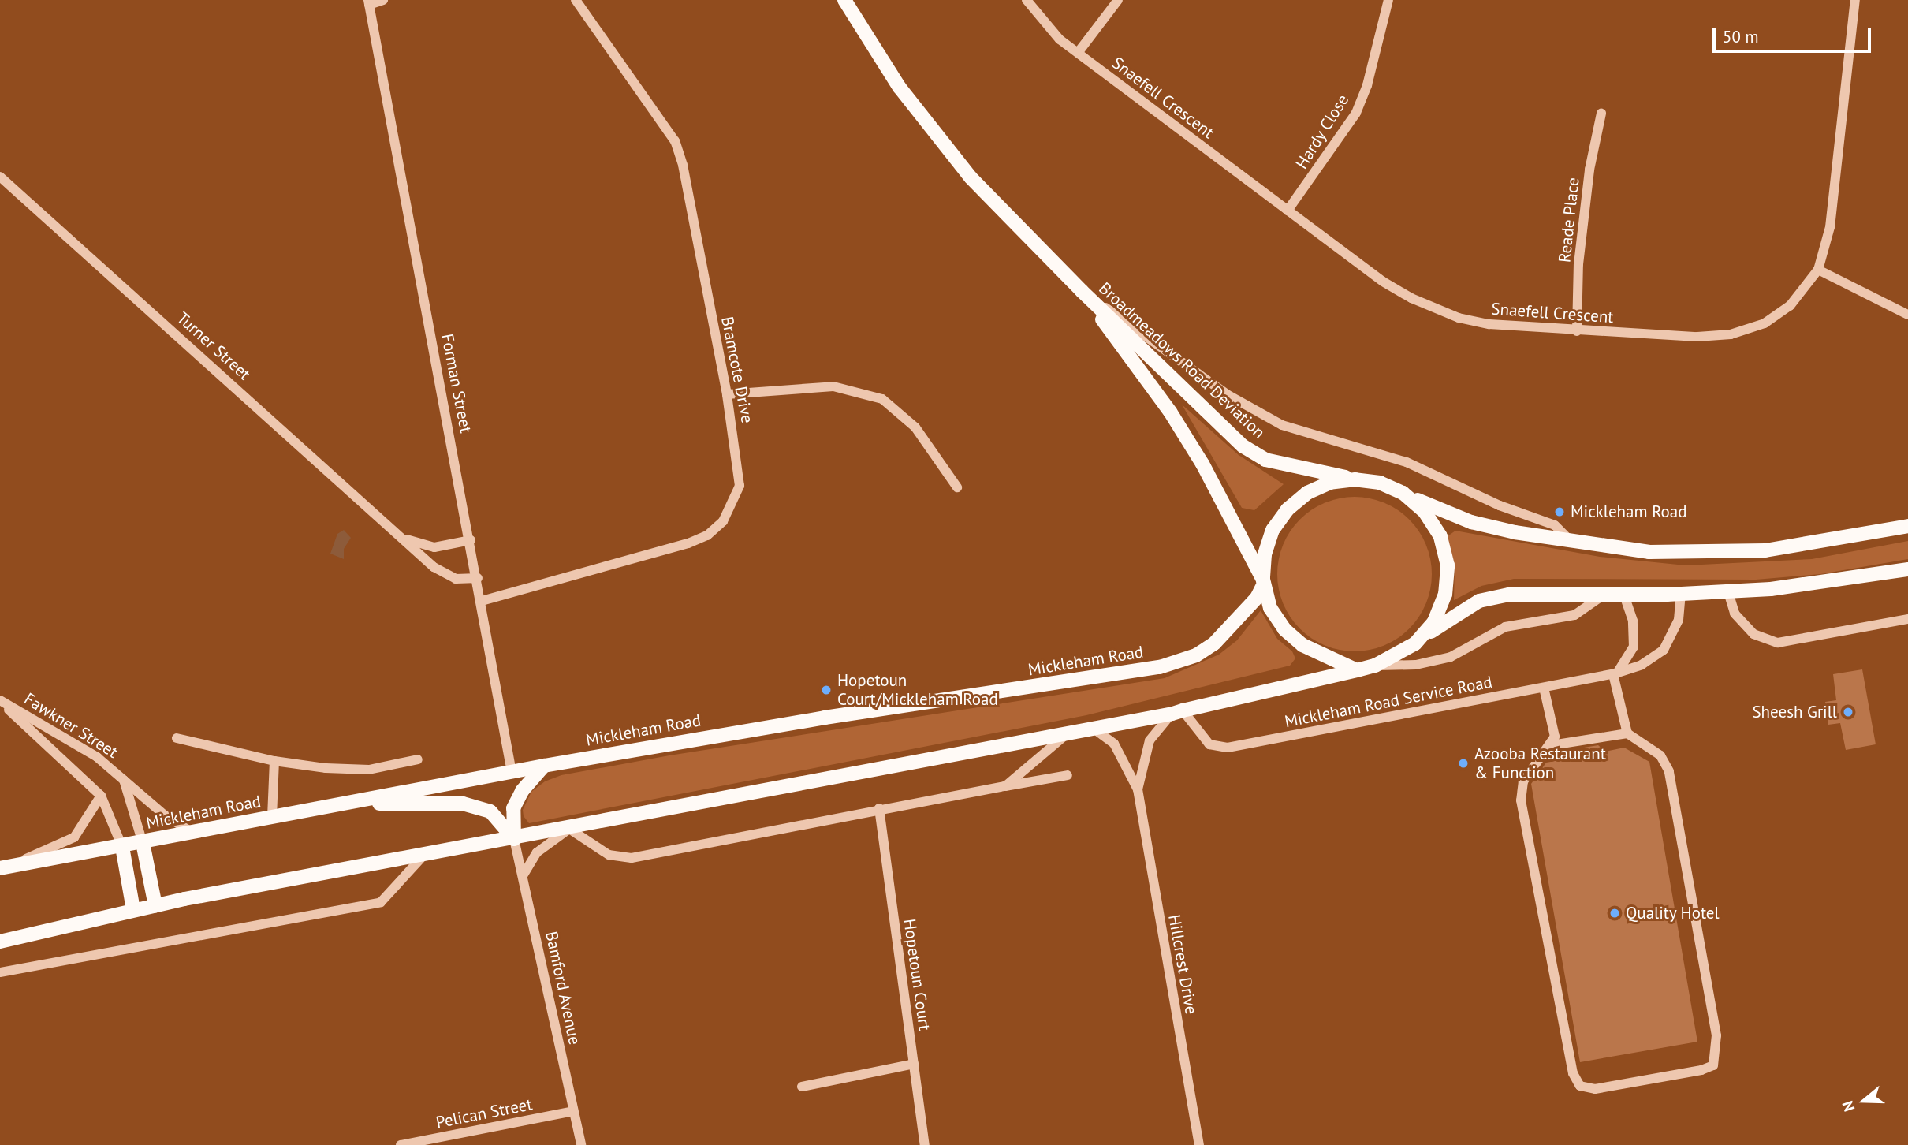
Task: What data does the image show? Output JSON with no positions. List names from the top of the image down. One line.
{"streets":{"main road":["Broadmeadows Road Deviation","Mickleham Road"],"street":["Snaefell Crescent","Hardy Close","Reade Place","Turner Street","Bramcote Drive","Forman Street","Mickleham Road Service Road","Fawkner Street","Hillcrest Drive","Hopetoun Court","Bamford Avenue","Pelican Street"]},"crossings":[["Snaefell Crescent","Hardy Close"],["Snaefell Crescent","Reade Place"],["Turner Street","Forman Street"],["Broadmeadows Road Deviation","Mickleham Road"],["Bramcote Drive","Forman Street"],["Forman Street","Mickleham Road"],["Mickleham Road","Fawkner Street"],["Mickleham Road Service Road","Hillcrest Drive"],["Bamford Avenue","Pelican Street"]],"places":["Mickleham Road","Hopetoun Court/Mickleham Road","Sheesh Grill","Azooba Restaurant & Function","Quality Hotel"],"scale_bar":"50 m","north":"left"}
